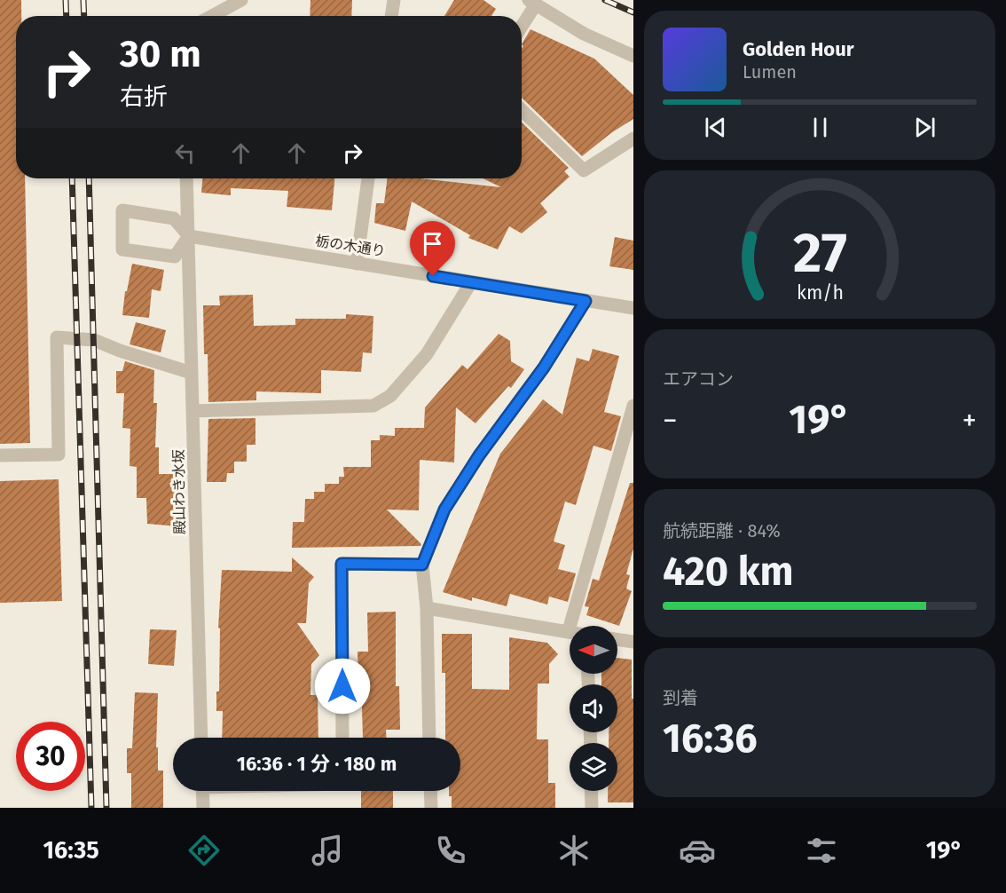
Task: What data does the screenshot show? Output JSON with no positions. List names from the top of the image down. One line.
{"streets":{"street":["栃の木通り","殿山わき水坂"]},"crossings":[["栃の木通り","殿山わき水坂"]],"north":"left","page":{"turn":["30 m","右折"],"song":["Golden Hour","Lumen"],"tile":["エアコン",["航続距離 · 84%","420 km"],["到着","16:36"]],"heat":["−","19°","+"],"limit":"30","trip":"16:36 · 1 分 · 180 m","tabs":["16:35","19°"],"gauge":["27","km/h"]}}
